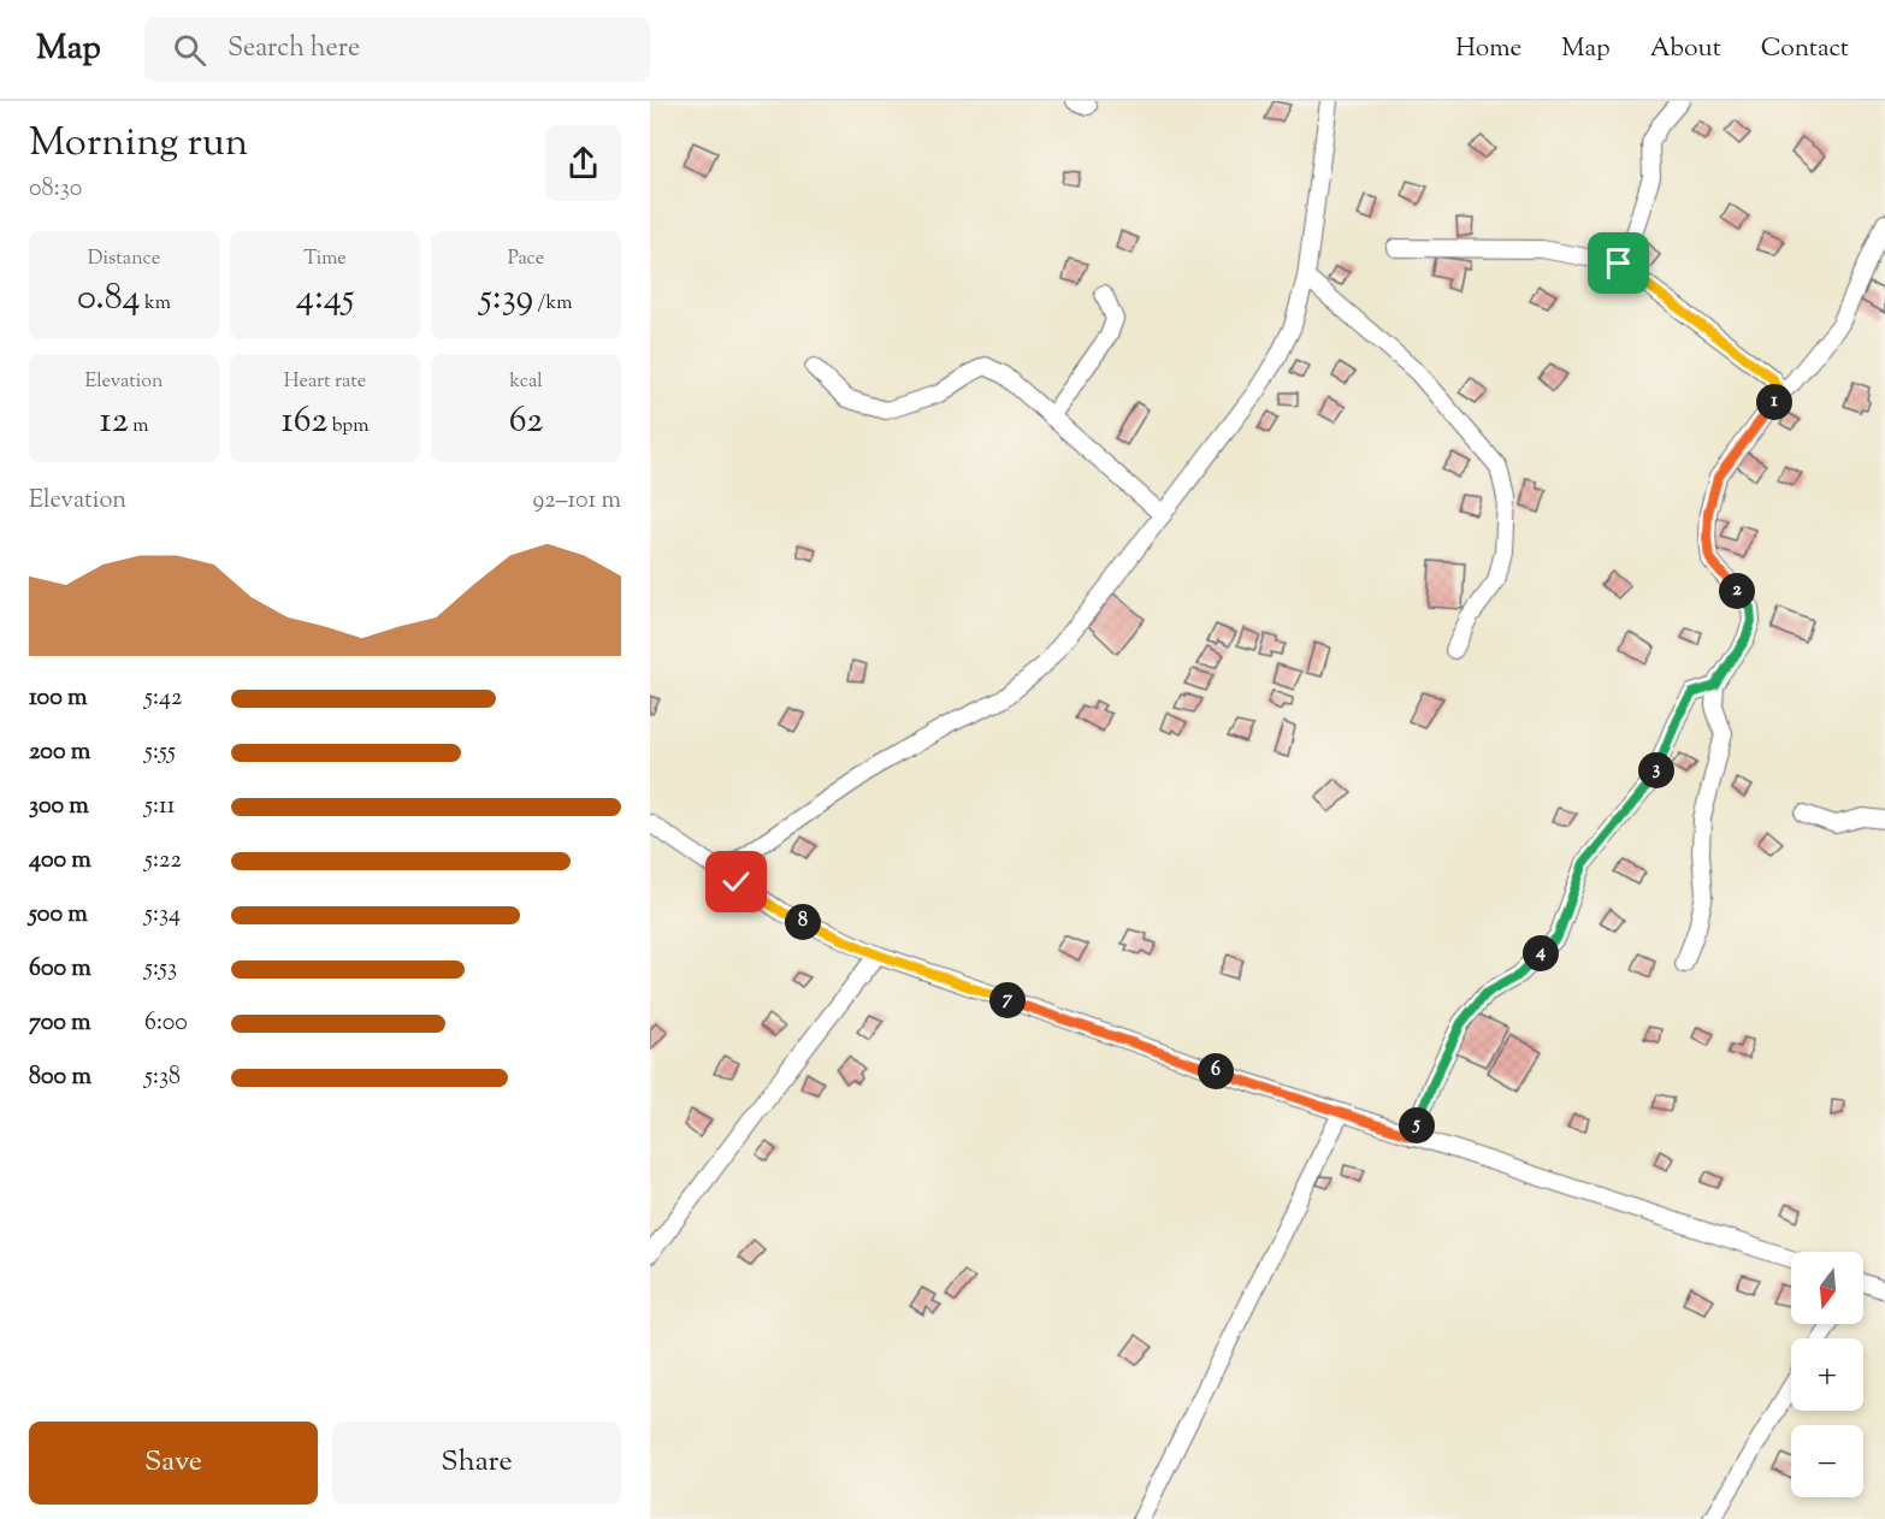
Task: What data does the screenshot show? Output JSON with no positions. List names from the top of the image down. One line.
{"north":"bottom","page":{"header":"Map","search":"Search here","nav":["Home","Map","About","Contact"],"heading":["Morning run","08:30"],"stats":[["Distance","0.84 km"],["Time","4:45"],["Pace","5:39 /km"],["Elevation","12 m"],["Heart rate","162 bpm"],["kcal","62"]],"pins":["1","2","3","8","4","7","6","5"],"chart":["Elevation","92–101 m"],"list":[{"name":"100 m","note":"5:42"},{"name":"200 m","note":"5:55"},{"name":"300 m","note":"5:11"},{"name":"400 m","note":"5:22"},{"name":"500 m","note":"5:34"},{"name":"600 m","note":"5:53"},{"name":"700 m","note":"6:00"},{"name":"800 m","note":"5:38"}],"map_buttons":["+","−"],"buttons":["Save","Share"]}}
